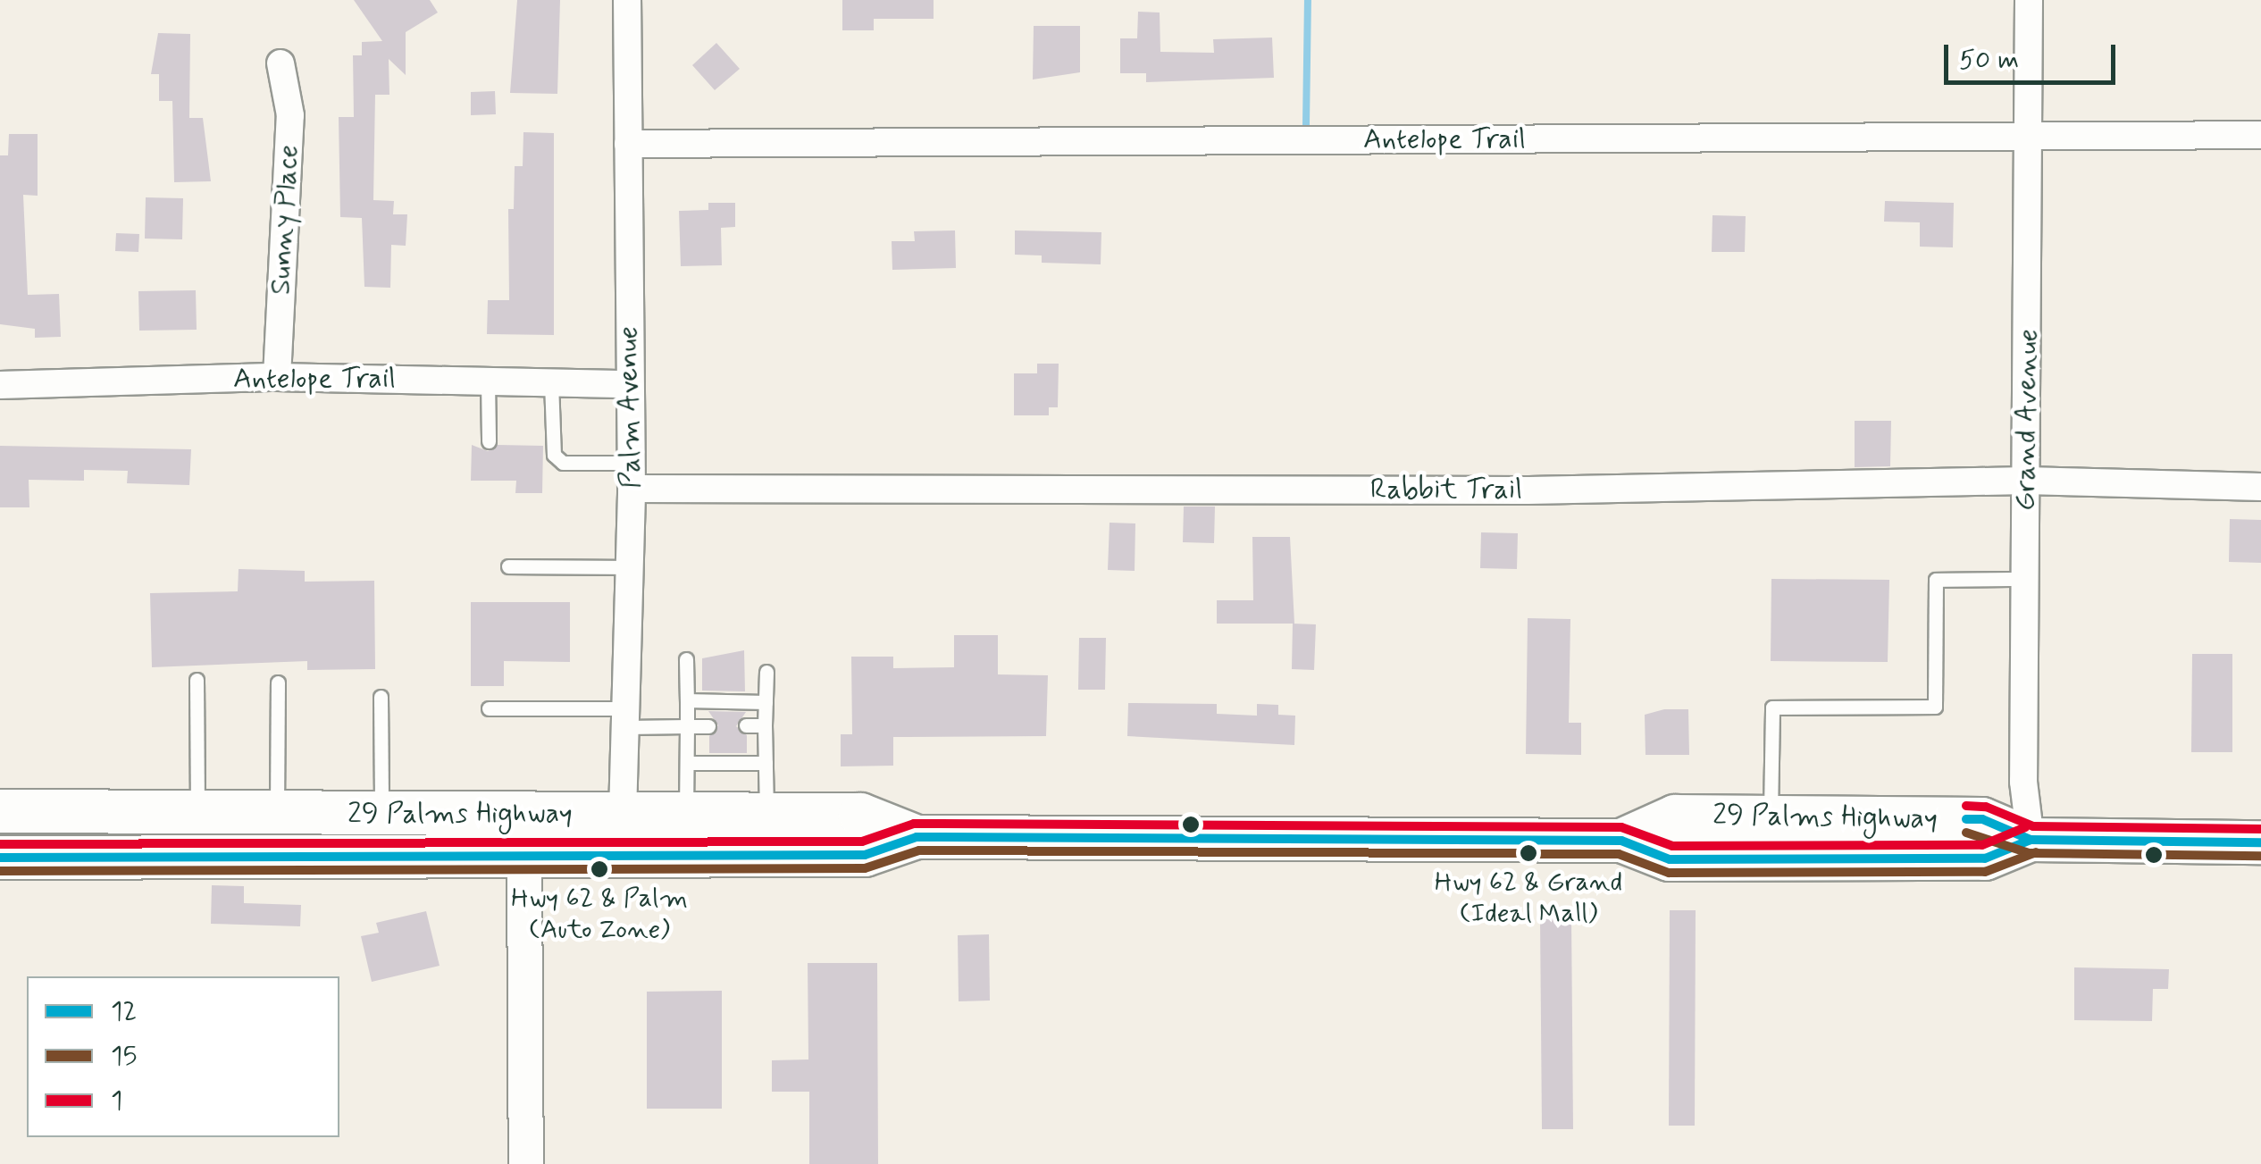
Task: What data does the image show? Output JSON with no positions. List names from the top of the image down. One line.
{"streets":{"main road":["29 Palms Highway"],"street":["Antelope Trail","Sunny Place","Palm Avenue","Grand Avenue","Rabbit Trail"]},"crossings":[["Antelope Trail","Sunny Place"],["Antelope Trail","Palm Avenue"],["Antelope Trail","Grand Avenue"],["Palm Avenue","Rabbit Trail"],["Palm Avenue","29 Palms Highway"],["Grand Avenue","Rabbit Trail"],["Grand Avenue","29 Palms Highway"]],"places":["Hwy 62 & Grand (Ideal Mall)","Hwy 62 & Palm (Auto Zone)"],"lines":["transit line 1","transit line 12","transit line 15"],"legend":["12","15","1"],"scale_bar":"50 m"}
